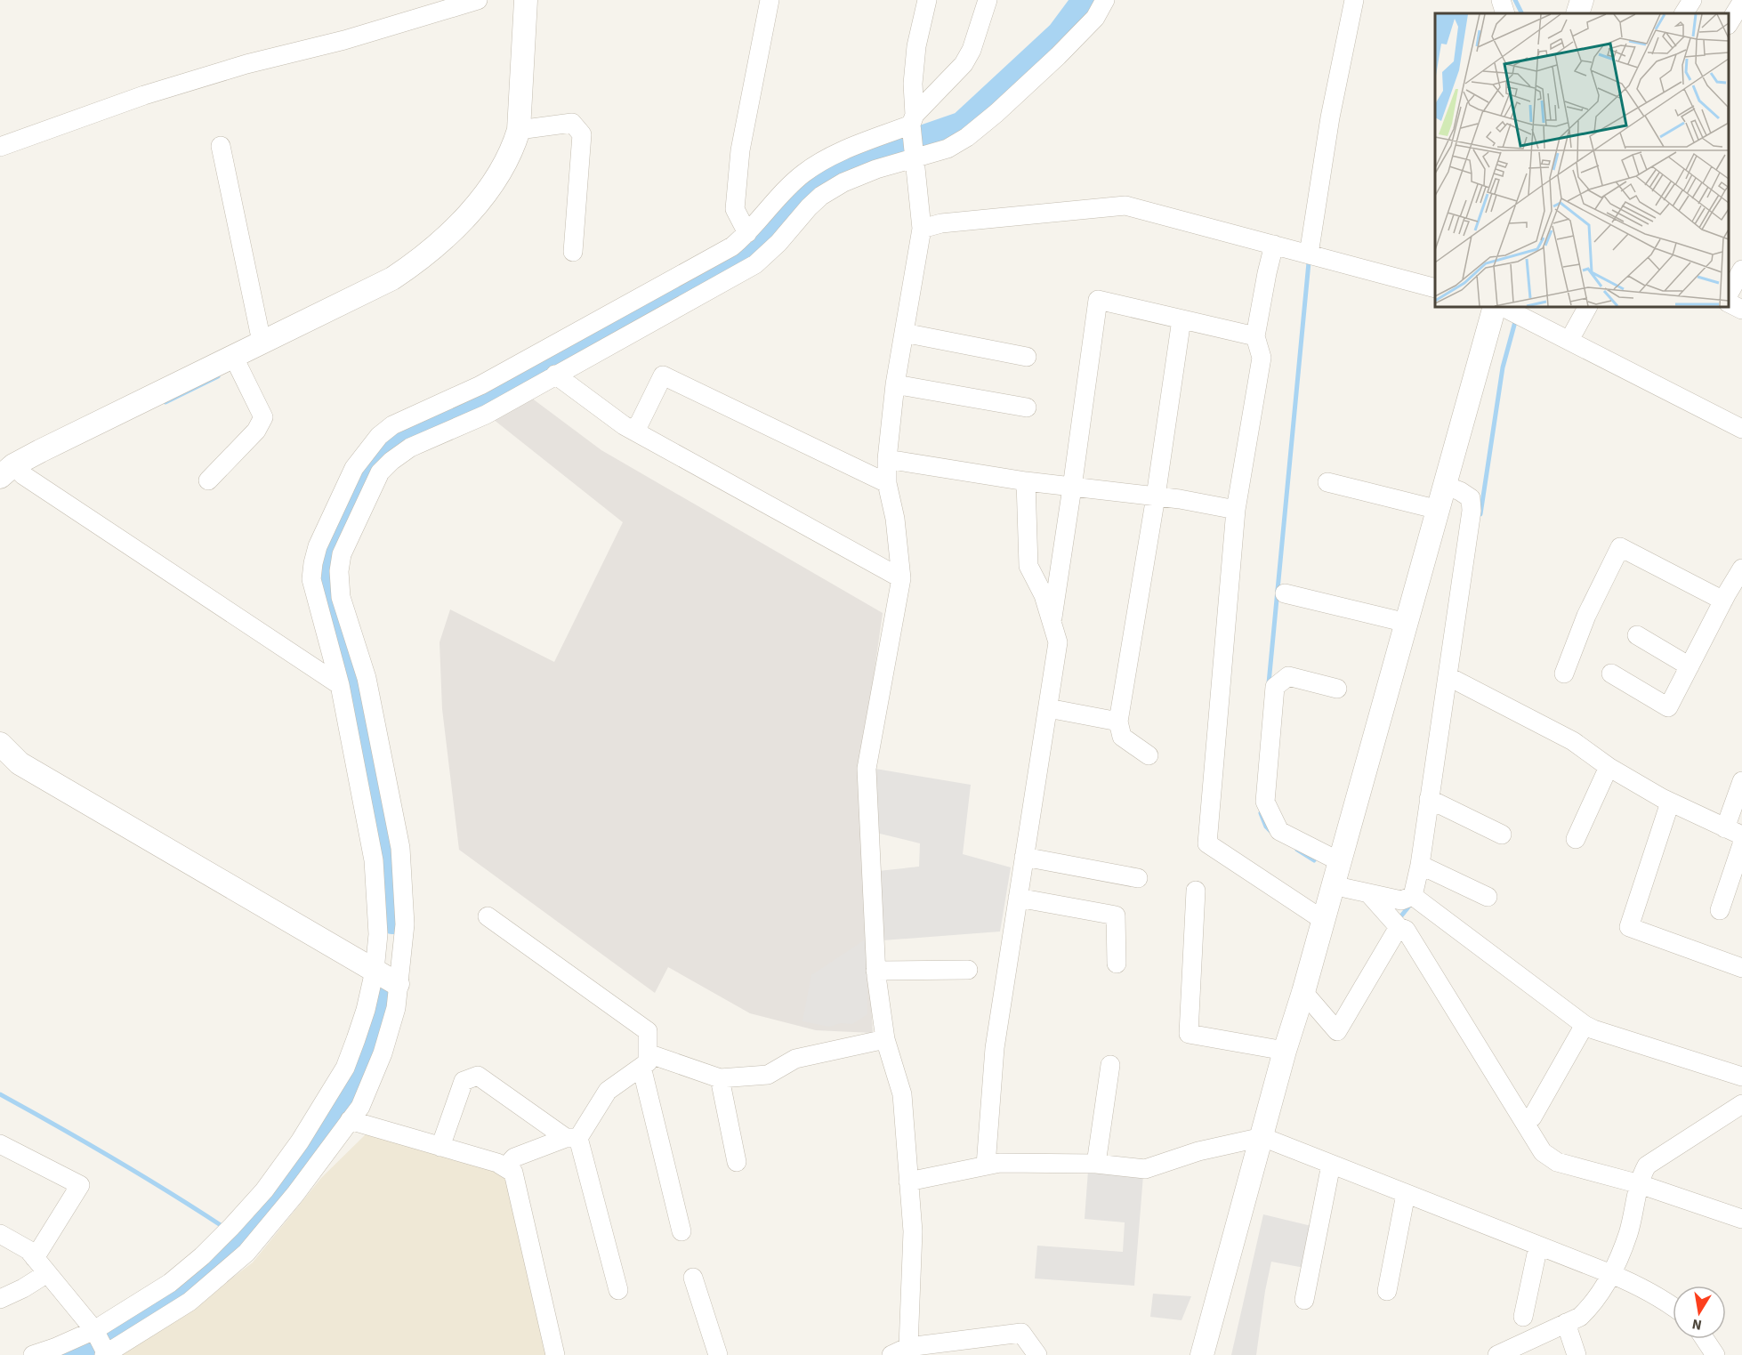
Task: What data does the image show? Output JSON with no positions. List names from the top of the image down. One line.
{"north":"bottom"}
